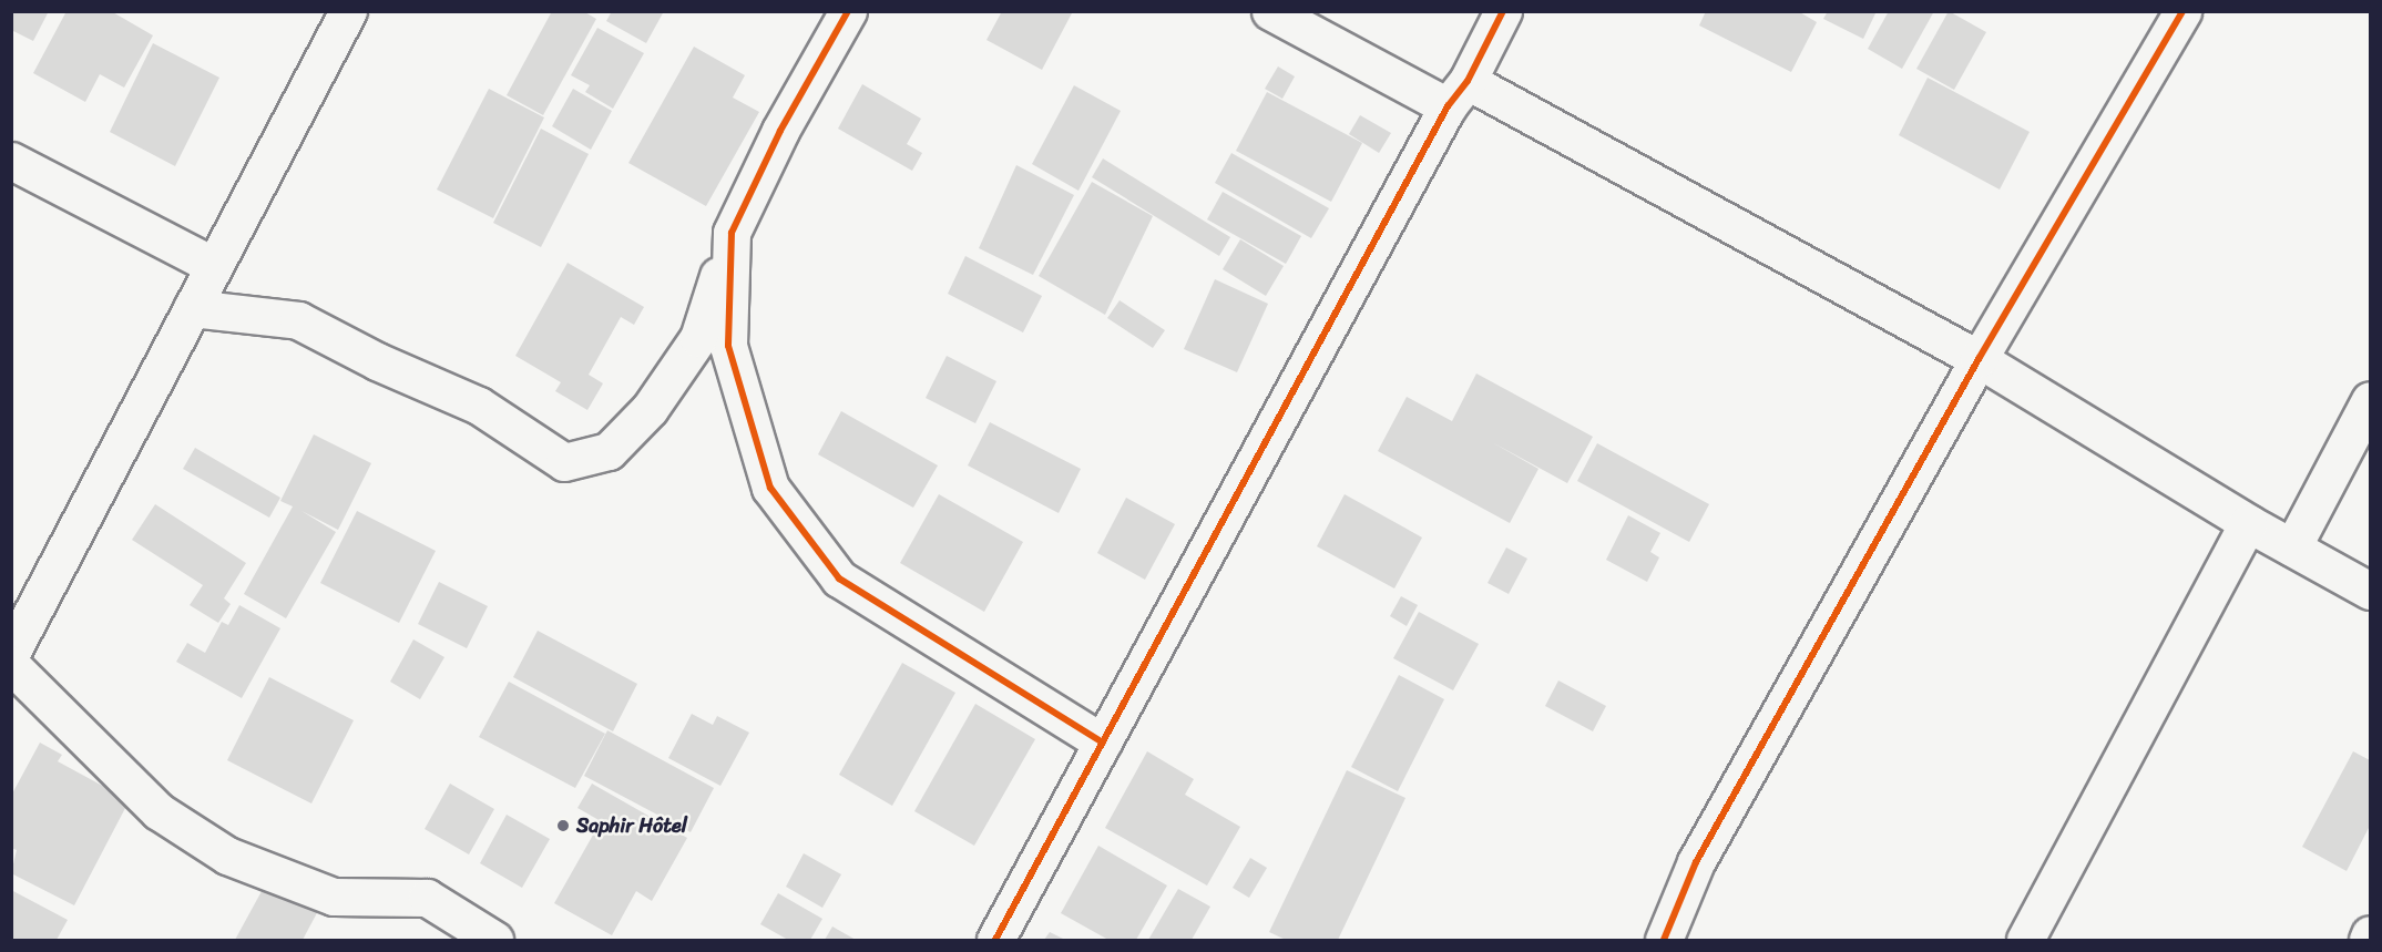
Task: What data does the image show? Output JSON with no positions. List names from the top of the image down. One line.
{"places":["Saphir Hôtel"]}
